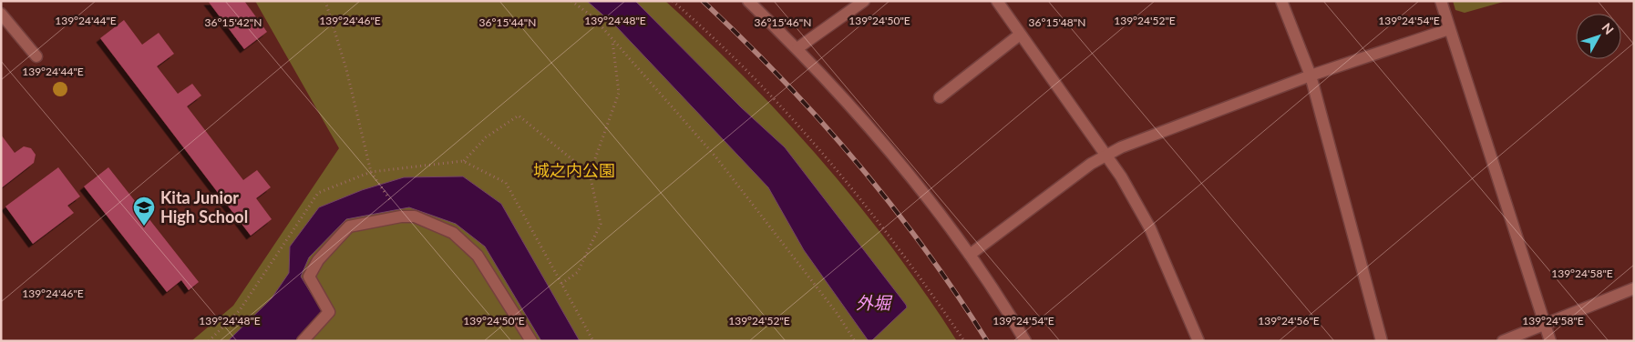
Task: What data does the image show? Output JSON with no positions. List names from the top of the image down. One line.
{"water":["外堀"],"parks":["城之内公園"],"places":{"school or university":["Kita Junior High School"]},"north":"top right","coordinates":["139°24'44\"E","139°24'46\"E","139°24'48\"E","139°24'50\"E","139°24'52\"E","139°24'54\"E","36°15'42\"N","36°15'44\"N","36°15'46\"N","36°15'48\"N","139°24'58\"E","139°24'56\"E"]}
